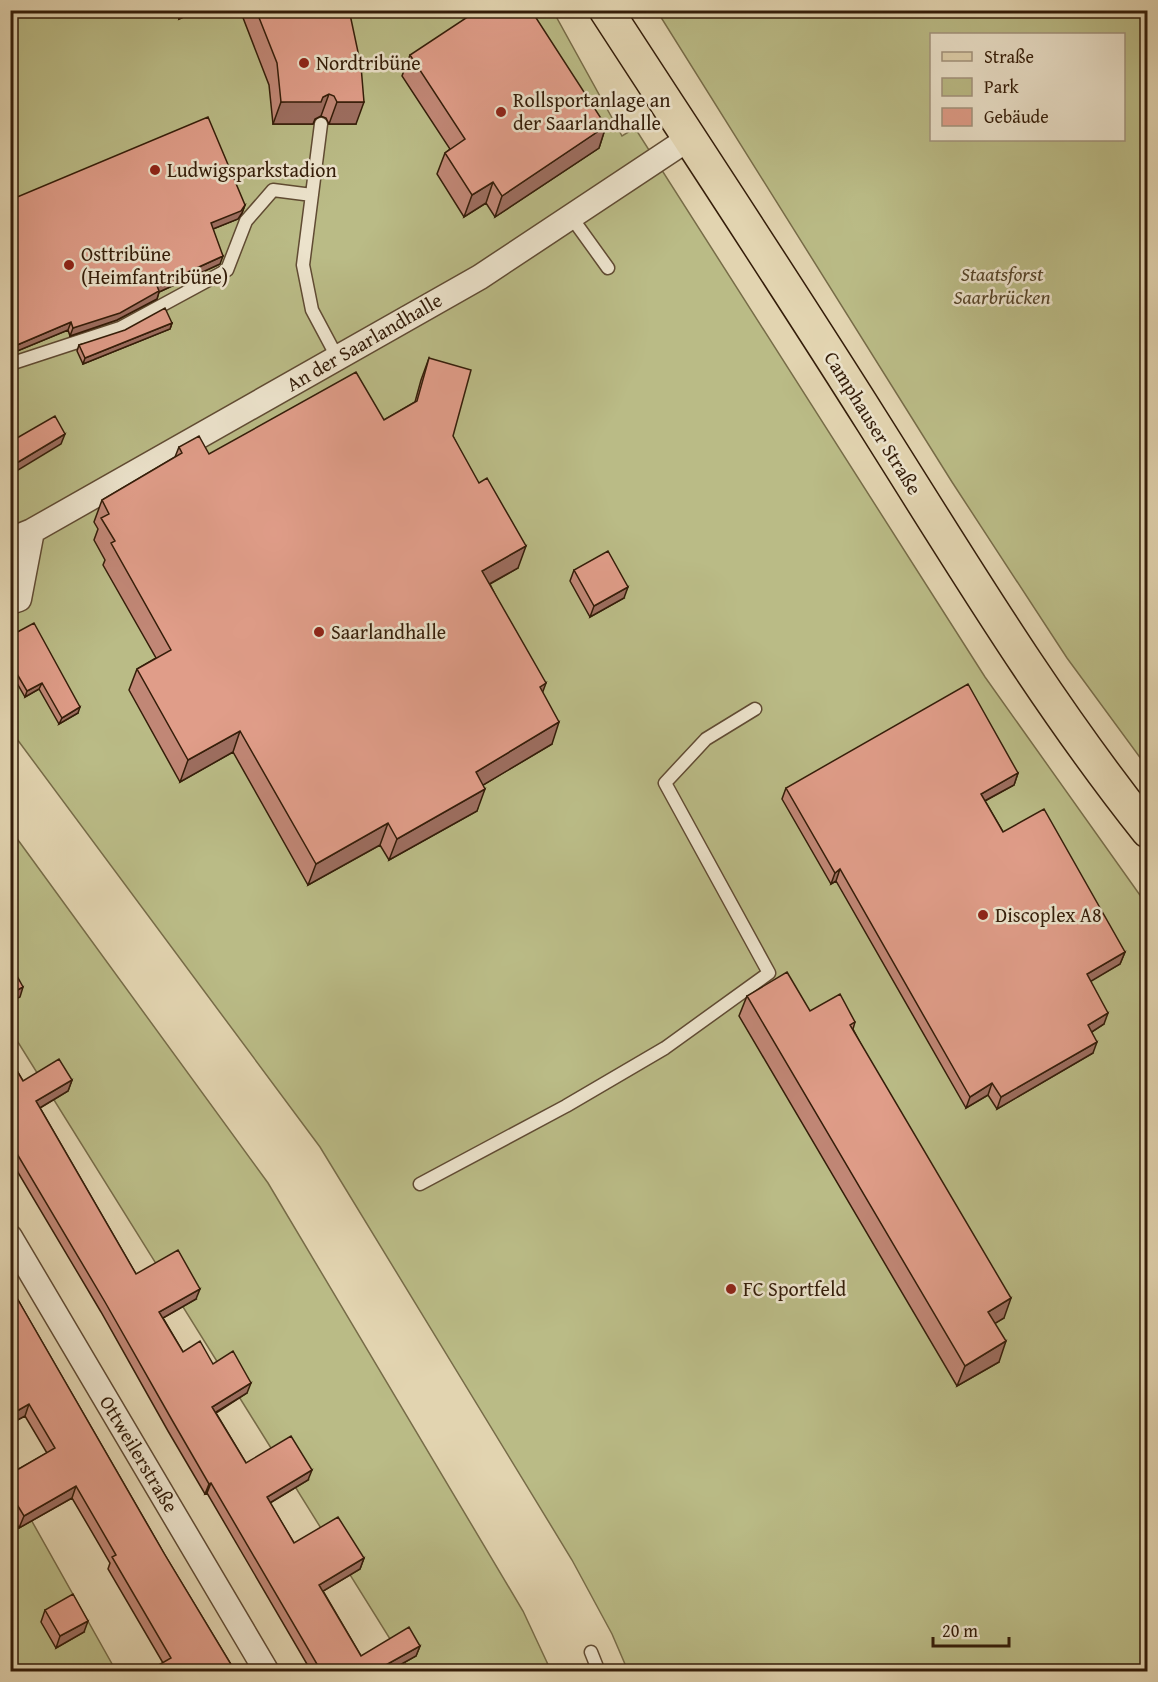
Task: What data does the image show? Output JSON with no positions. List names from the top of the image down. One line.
{"streets":{"main road":["Camphauser Straße"],"street":["An der Saarlandhalle","Ottweilerstraße"]},"crossings":[["An der Saarlandhalle","Camphauser Straße"]],"parks":["Staatsforst Saarbrücken"],"places":["Nordtribüne","Rollsportanlage an der Saarlandhalle","Ludwigsparkstadion","Osttribüne (Heimfantribüne)","Saarlandhalle","Discoplex A8","FC Sportfeld"],"legend":["Straße","Park","Gebäude"],"scale_bar":"20 m"}
